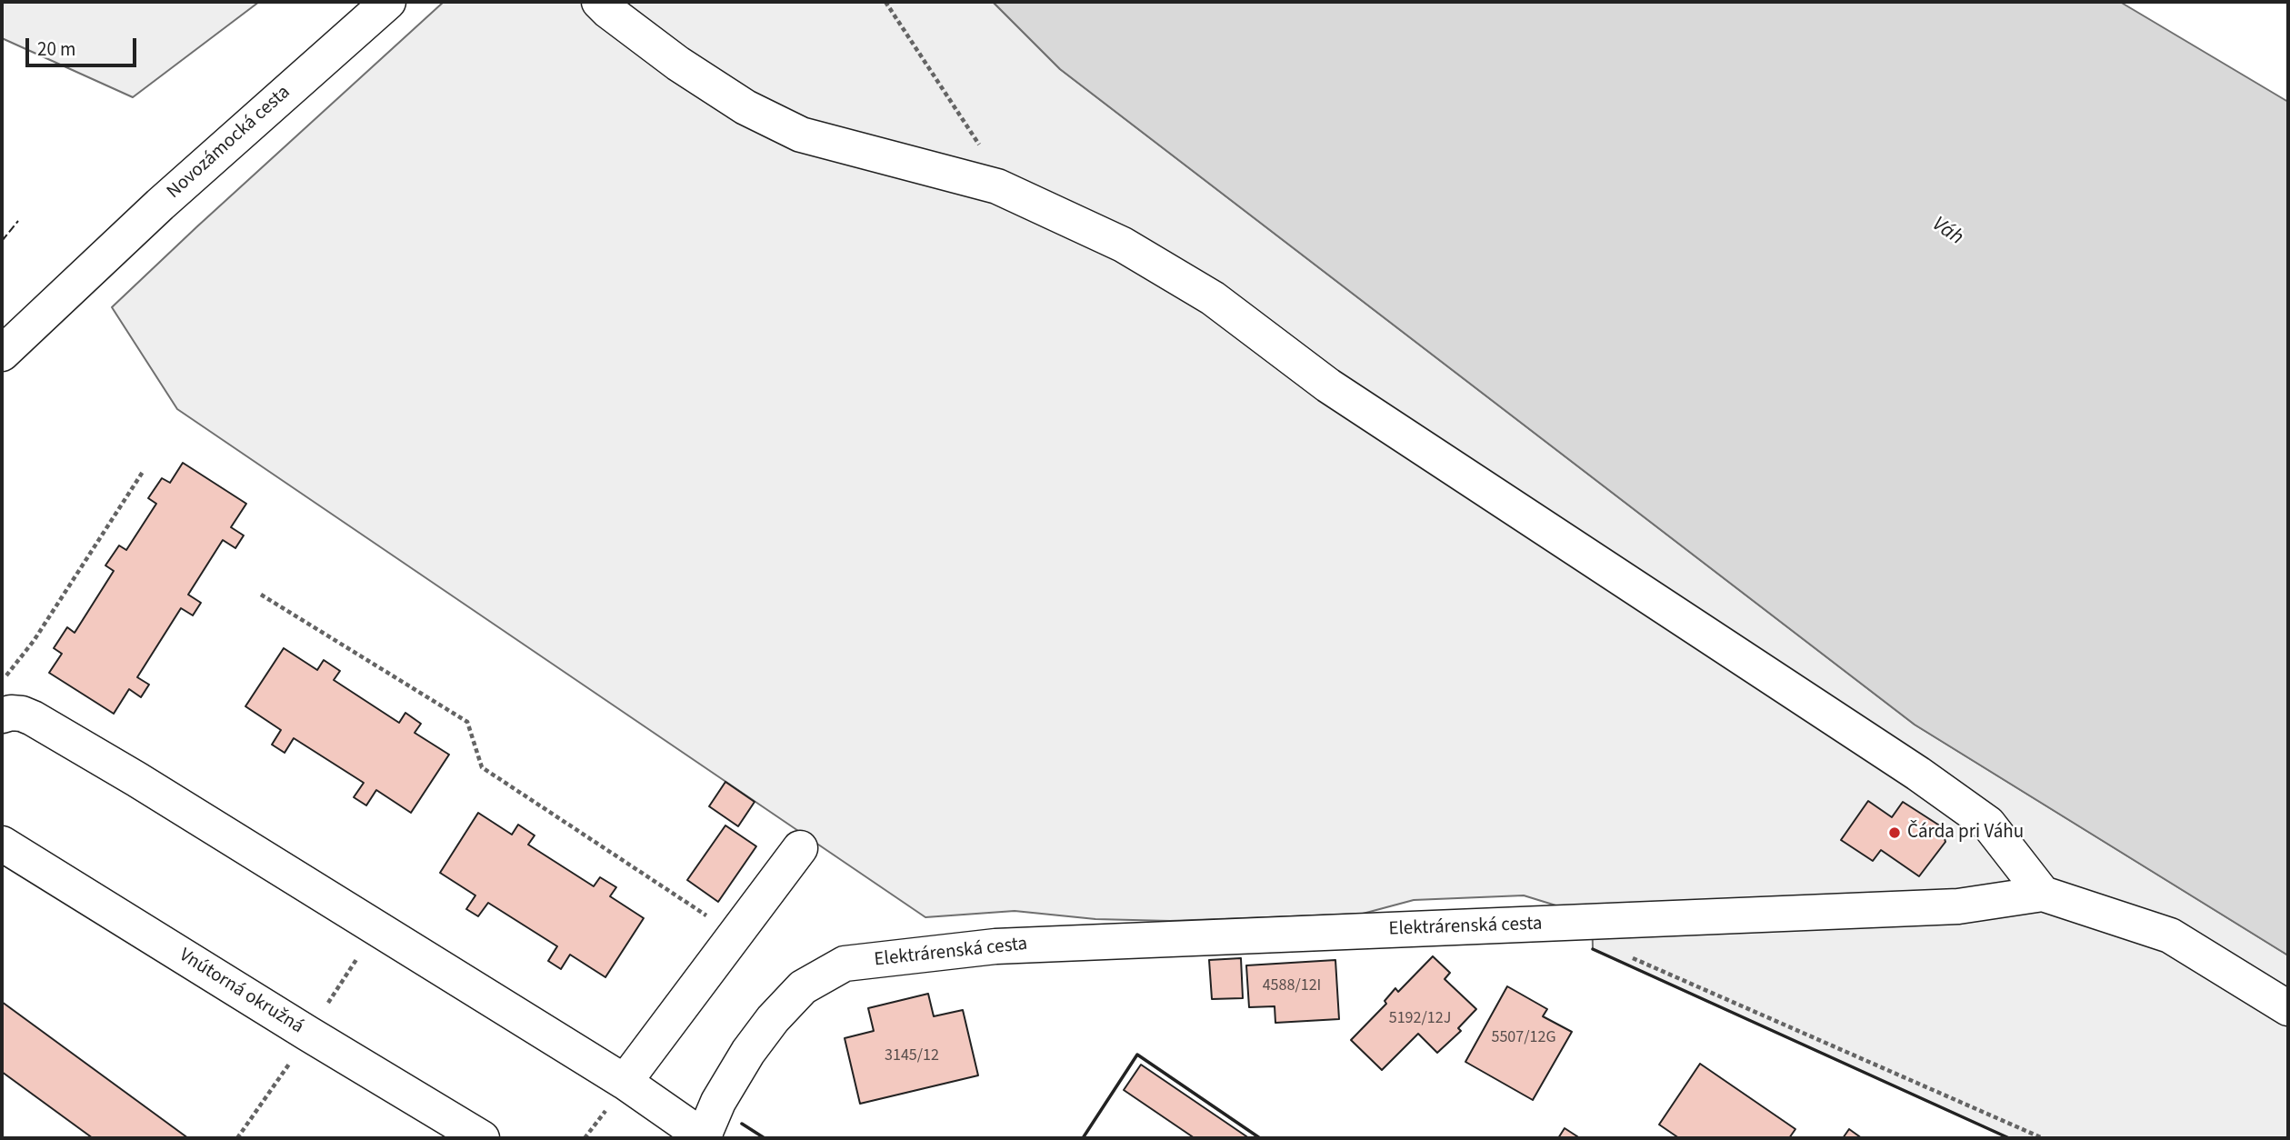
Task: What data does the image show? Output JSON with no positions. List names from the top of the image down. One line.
{"streets":{"street":["Novozámocká cesta","Elektrárenská cesta","Vnútorná okružná"]},"water":["Váh"],"places":["Čárda pri Váhu"],"house_numbers":["4588/12I","5192/12J","5507/12G","3145/12"],"scale_bar":"20 m"}
